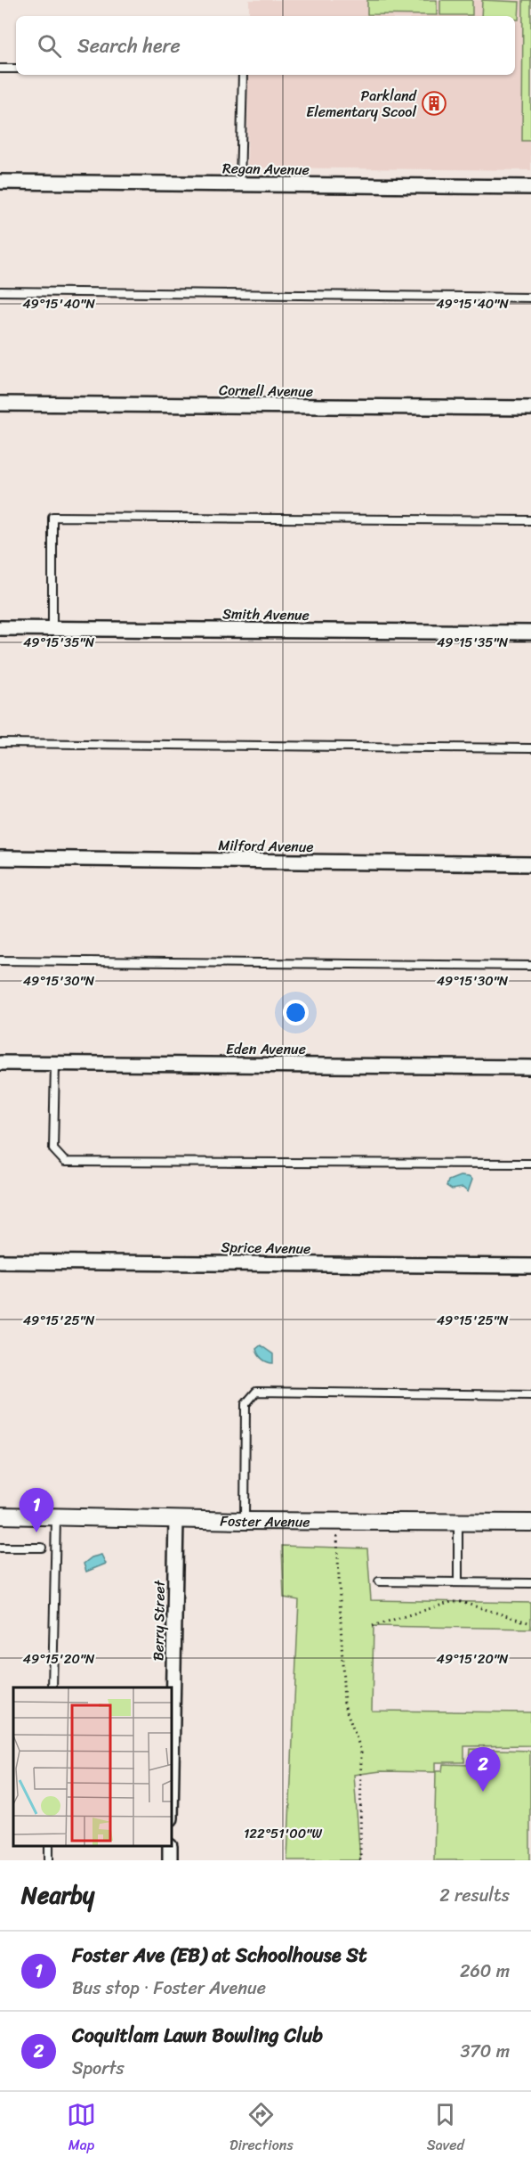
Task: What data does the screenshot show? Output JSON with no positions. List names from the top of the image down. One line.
{"streets":{"street":["Regan Avenue","Cornell Avenue","Smith Avenue","Milford Avenue","Eden Avenue","Sprice Avenue","Foster Avenue","Berry Street"]},"crossings":[["Foster Avenue","Berry Street"]],"places":{"building":["Parkland Elementary Scool"]},"page":{"search":"Search here","pins":["1","2"],"heading":["Nearby","2 results"],"list":[{"mark":"1","name":"Foster Ave (EB) at Schoolhouse St","note":"Bus stop · Foster Avenue","value":"260 m"},{"mark":"2","name":"Coquitlam Lawn Bowling Club","note":"Sports","value":"370 m"}],"nav":["Map","Directions","Saved"]},"coordinates":["49°15'40\"N","49°15'35\"N","49°15'30\"N","49°15'25\"N","49°15'20\"N","122°51'00\"W"]}
